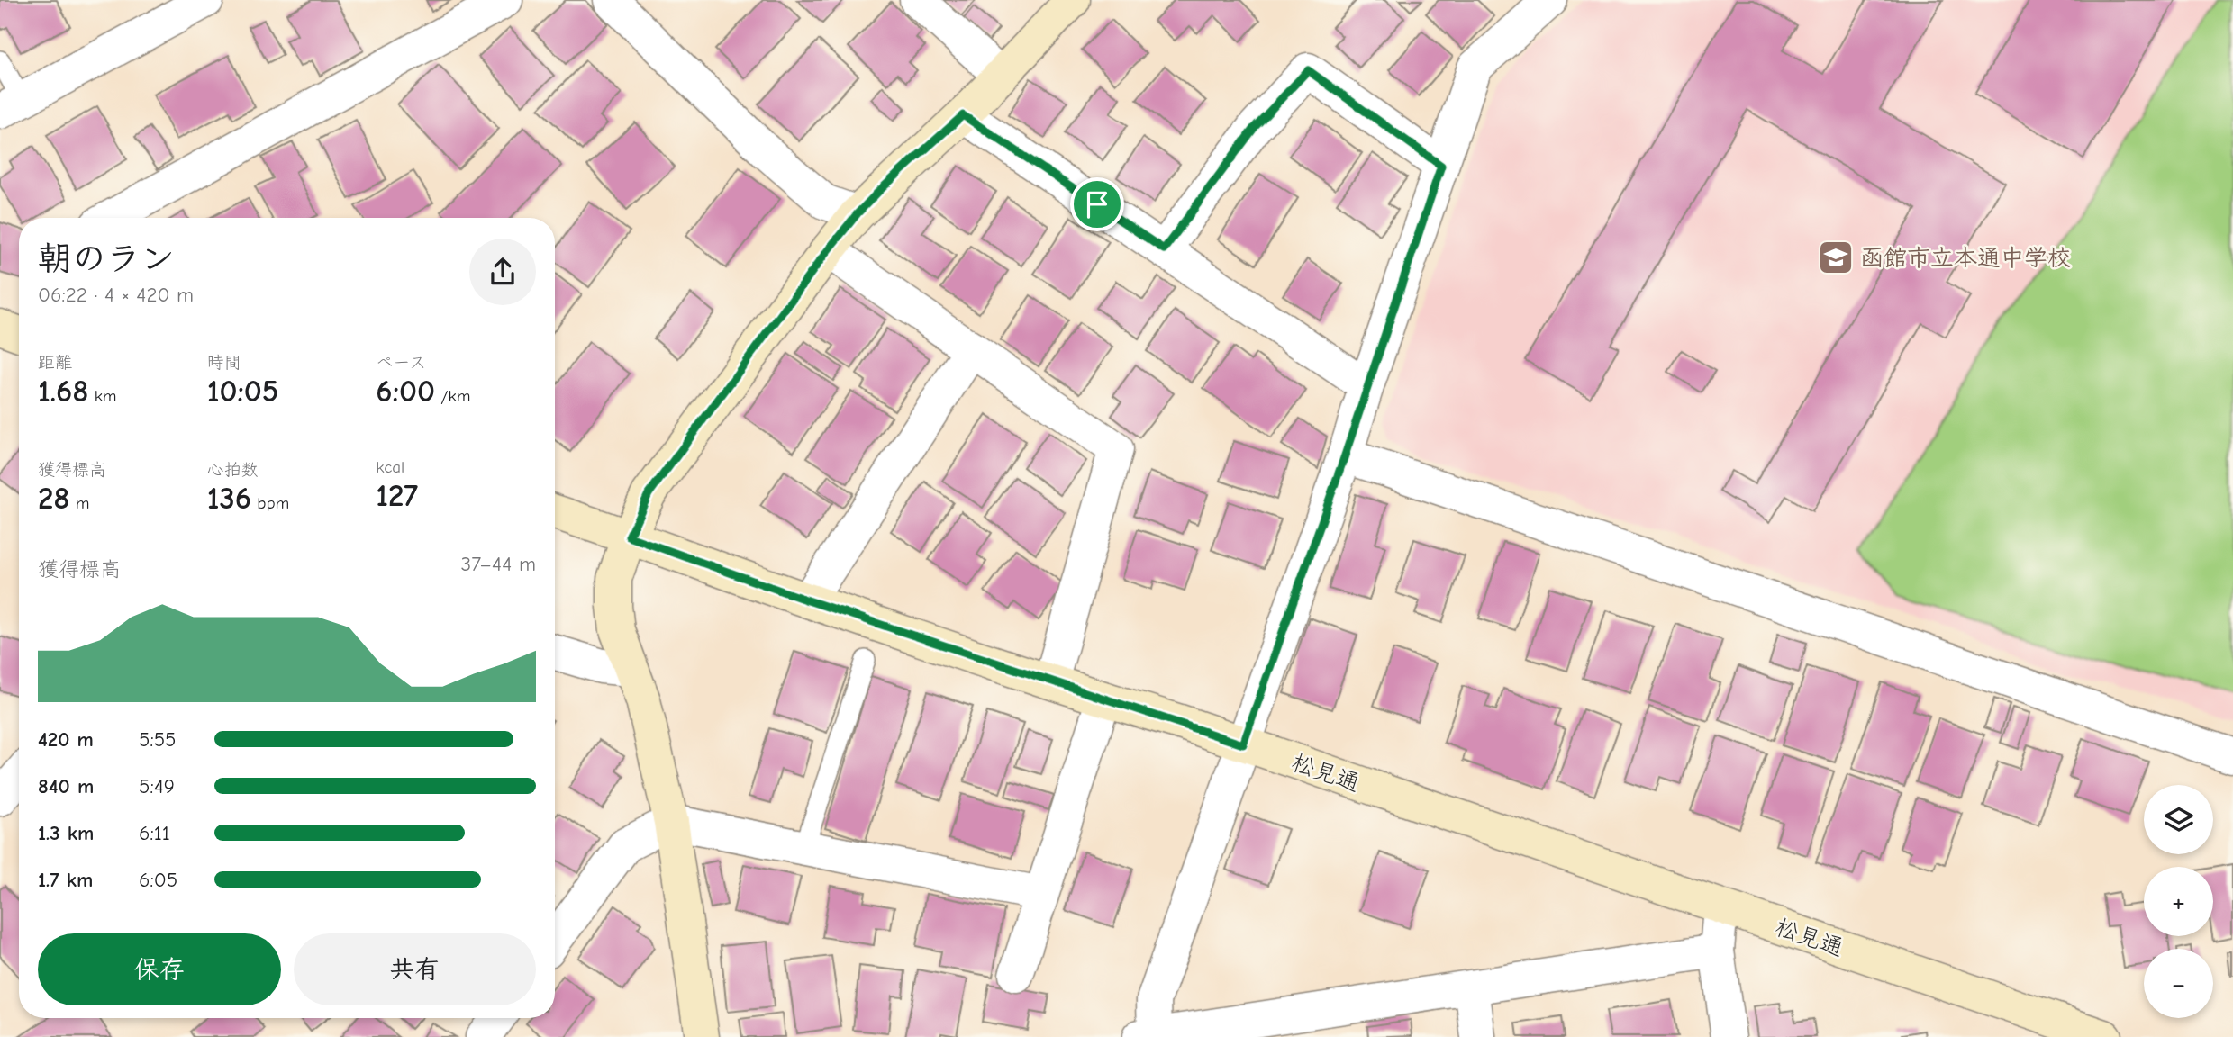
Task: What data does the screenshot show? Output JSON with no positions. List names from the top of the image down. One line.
{"streets":{"street":["松見通"]},"places":{"school or university":["函館市立本通中学校"]},"page":{"heading":["朝のラン","06:22 · 4 × 420 m"],"stats":[["距離","1.68 km"],["時間","10:05"],["ペース","6:00 /km"],["獲得標高","28 m"],["心拍数","136 bpm"],["kcal","127"]],"chart":["獲得標高","37–44 m"],"list":[{"name":"420 m","note":"5:55"},{"name":"840 m","note":"5:49"},{"name":"1.3 km","note":"6:11"},{"name":"1.7 km","note":"6:05"}],"map_buttons":["+","−"],"buttons":["保存","共有"]}}
